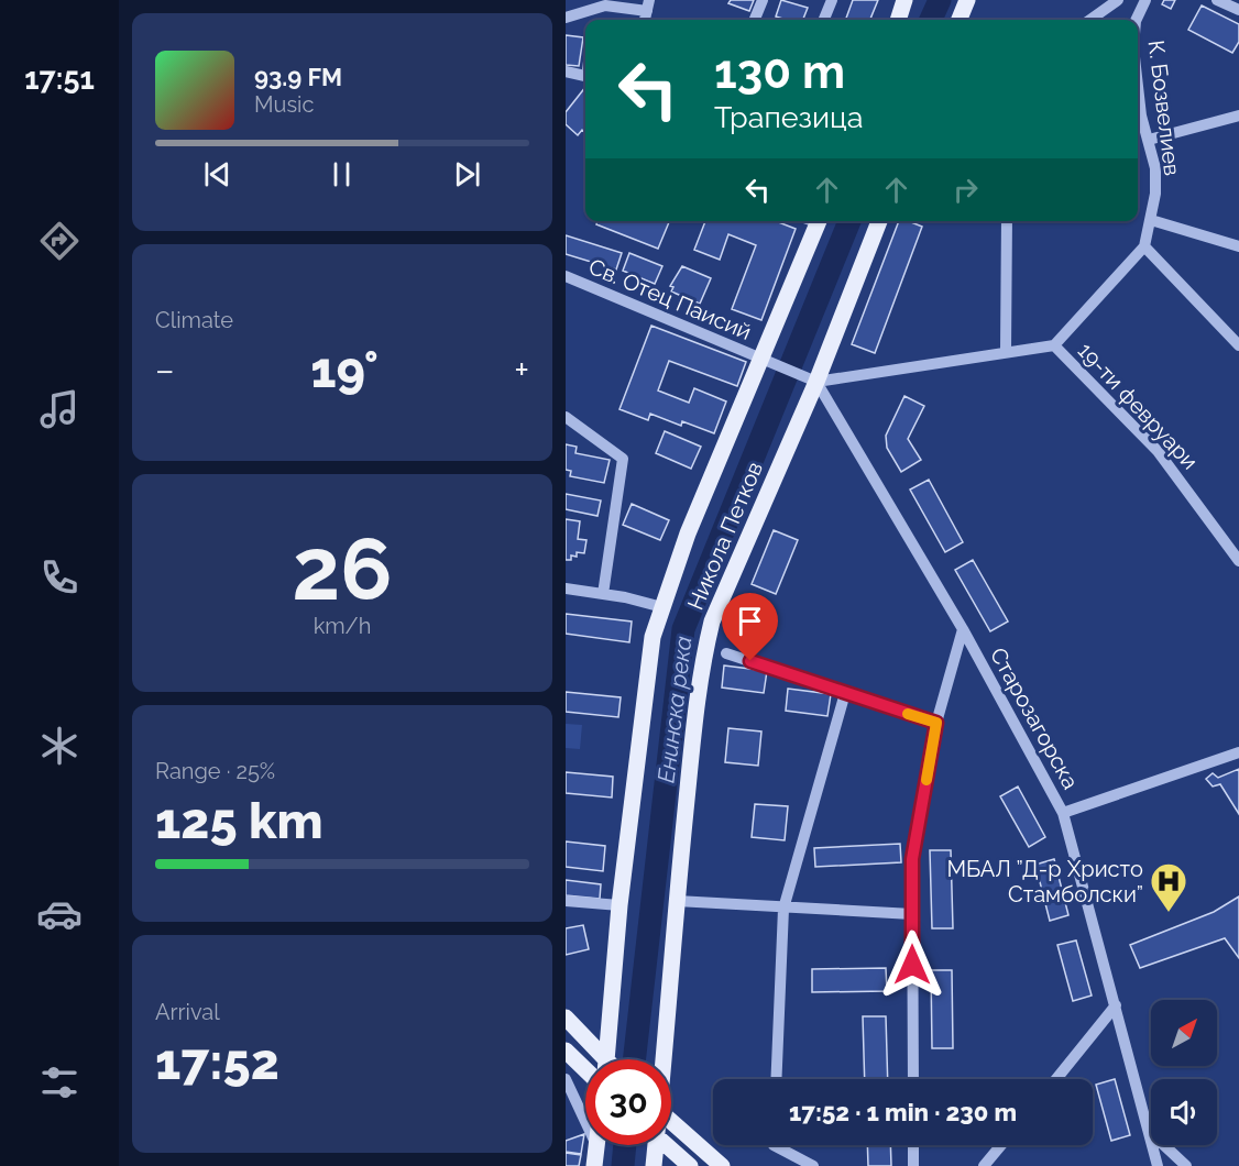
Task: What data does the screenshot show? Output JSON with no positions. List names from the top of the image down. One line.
{"streets":{"main road":["Никола Петков"],"street":["К. Бозвелиев","Св. Отец Паисий","19-ти февруари","Старозагорска"]},"crossings":[["К. Бозвелиев","19-ти февруари"],["Св. Отец Паисий","Никола Петков"],["19-ти февруари","Никола Петков"],["19-ти февруари","Старозагорска"],["Никола Петков","Старозагорска"]],"water":["Енинска река"],"places":{"hospital":["МБАЛ ”Д-р Христо Стамболски”"]},"north":"top right","page":{"tabs":"17:51","turn":["130 m","Трапезица"],"song":["93.9 FM","Music"],"tile":["Climate",["26","km/h"],["Range · 25%","125 km"],["Arrival","17:52"]],"heat":["−","19°","+"],"limit":"30","trip":"17:52 · 1 min · 230 m"}}
